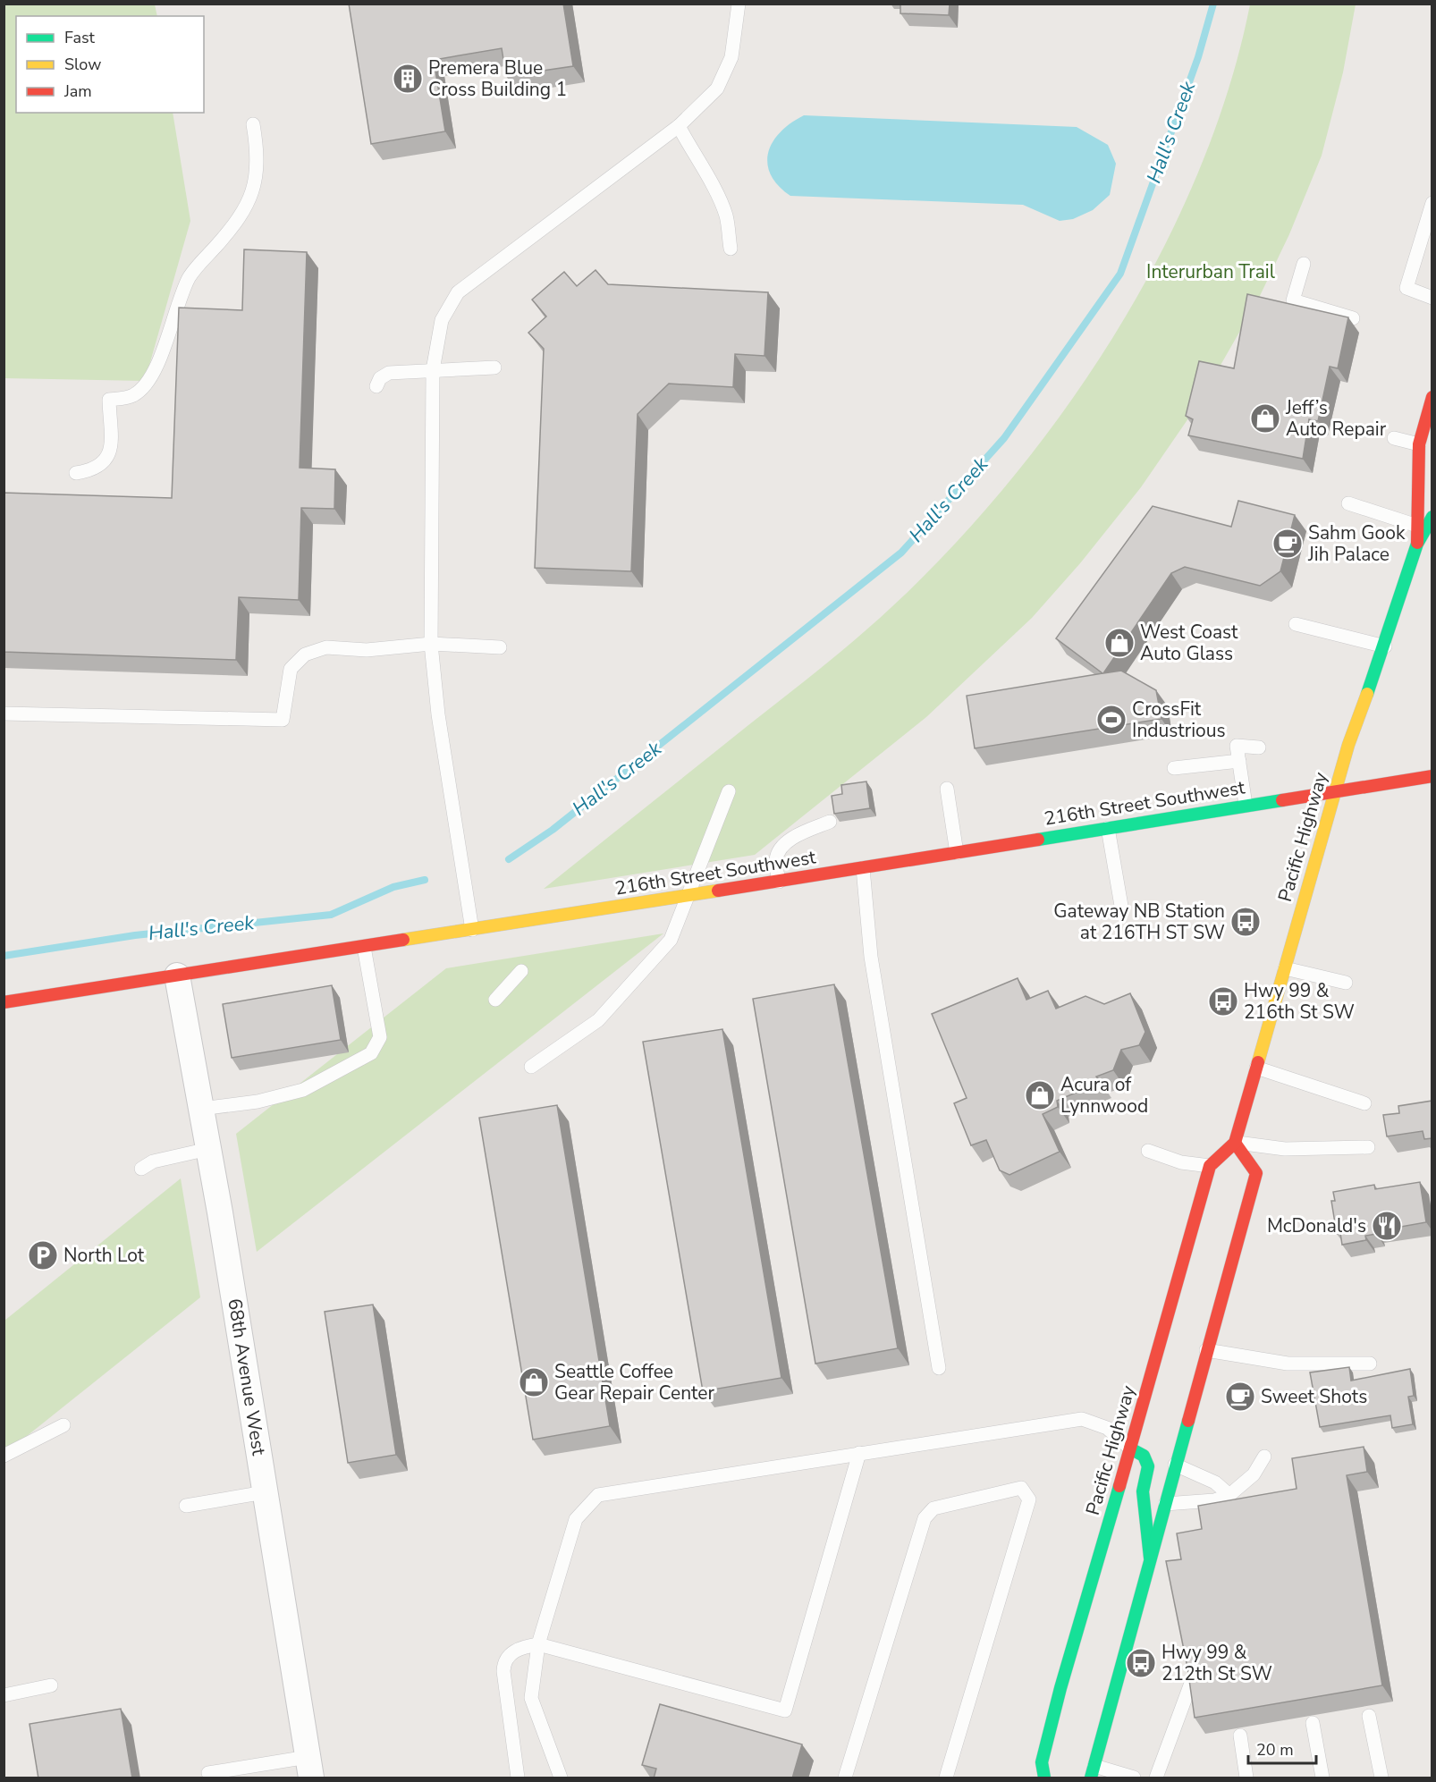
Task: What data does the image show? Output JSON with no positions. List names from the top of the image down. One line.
{"streets":{"main road":["216th Street Southwest","Pacific Highway"],"street":["68th Avenue West"]},"crossings":[["216th Street Southwest","Pacific Highway"],["216th Street Southwest","68th Avenue West"]],"water":["Hall's Creek"],"parks":["Interurban Trail"],"places":{"building":["Premera Blue Cross Building 1"],"shop":["Jeff’s Auto Repair","West Coast Auto Glass","Acura of Lynnwood","Seattle Coffee Gear Repair Center"],"cafe":["Sahm Gook Jih Palace","Sweet Shots"],"sports":["CrossFit Industrious"],"bus stop":["Gateway NB Station at 216TH ST SW","Hwy 99 & 216th St SW","Hwy 99 & 212th St SW"],"restaurant":["McDonald's"],"parking":["North Lot"]},"legend":["Fast","Slow","Jam"],"scale_bar":"20 m"}
